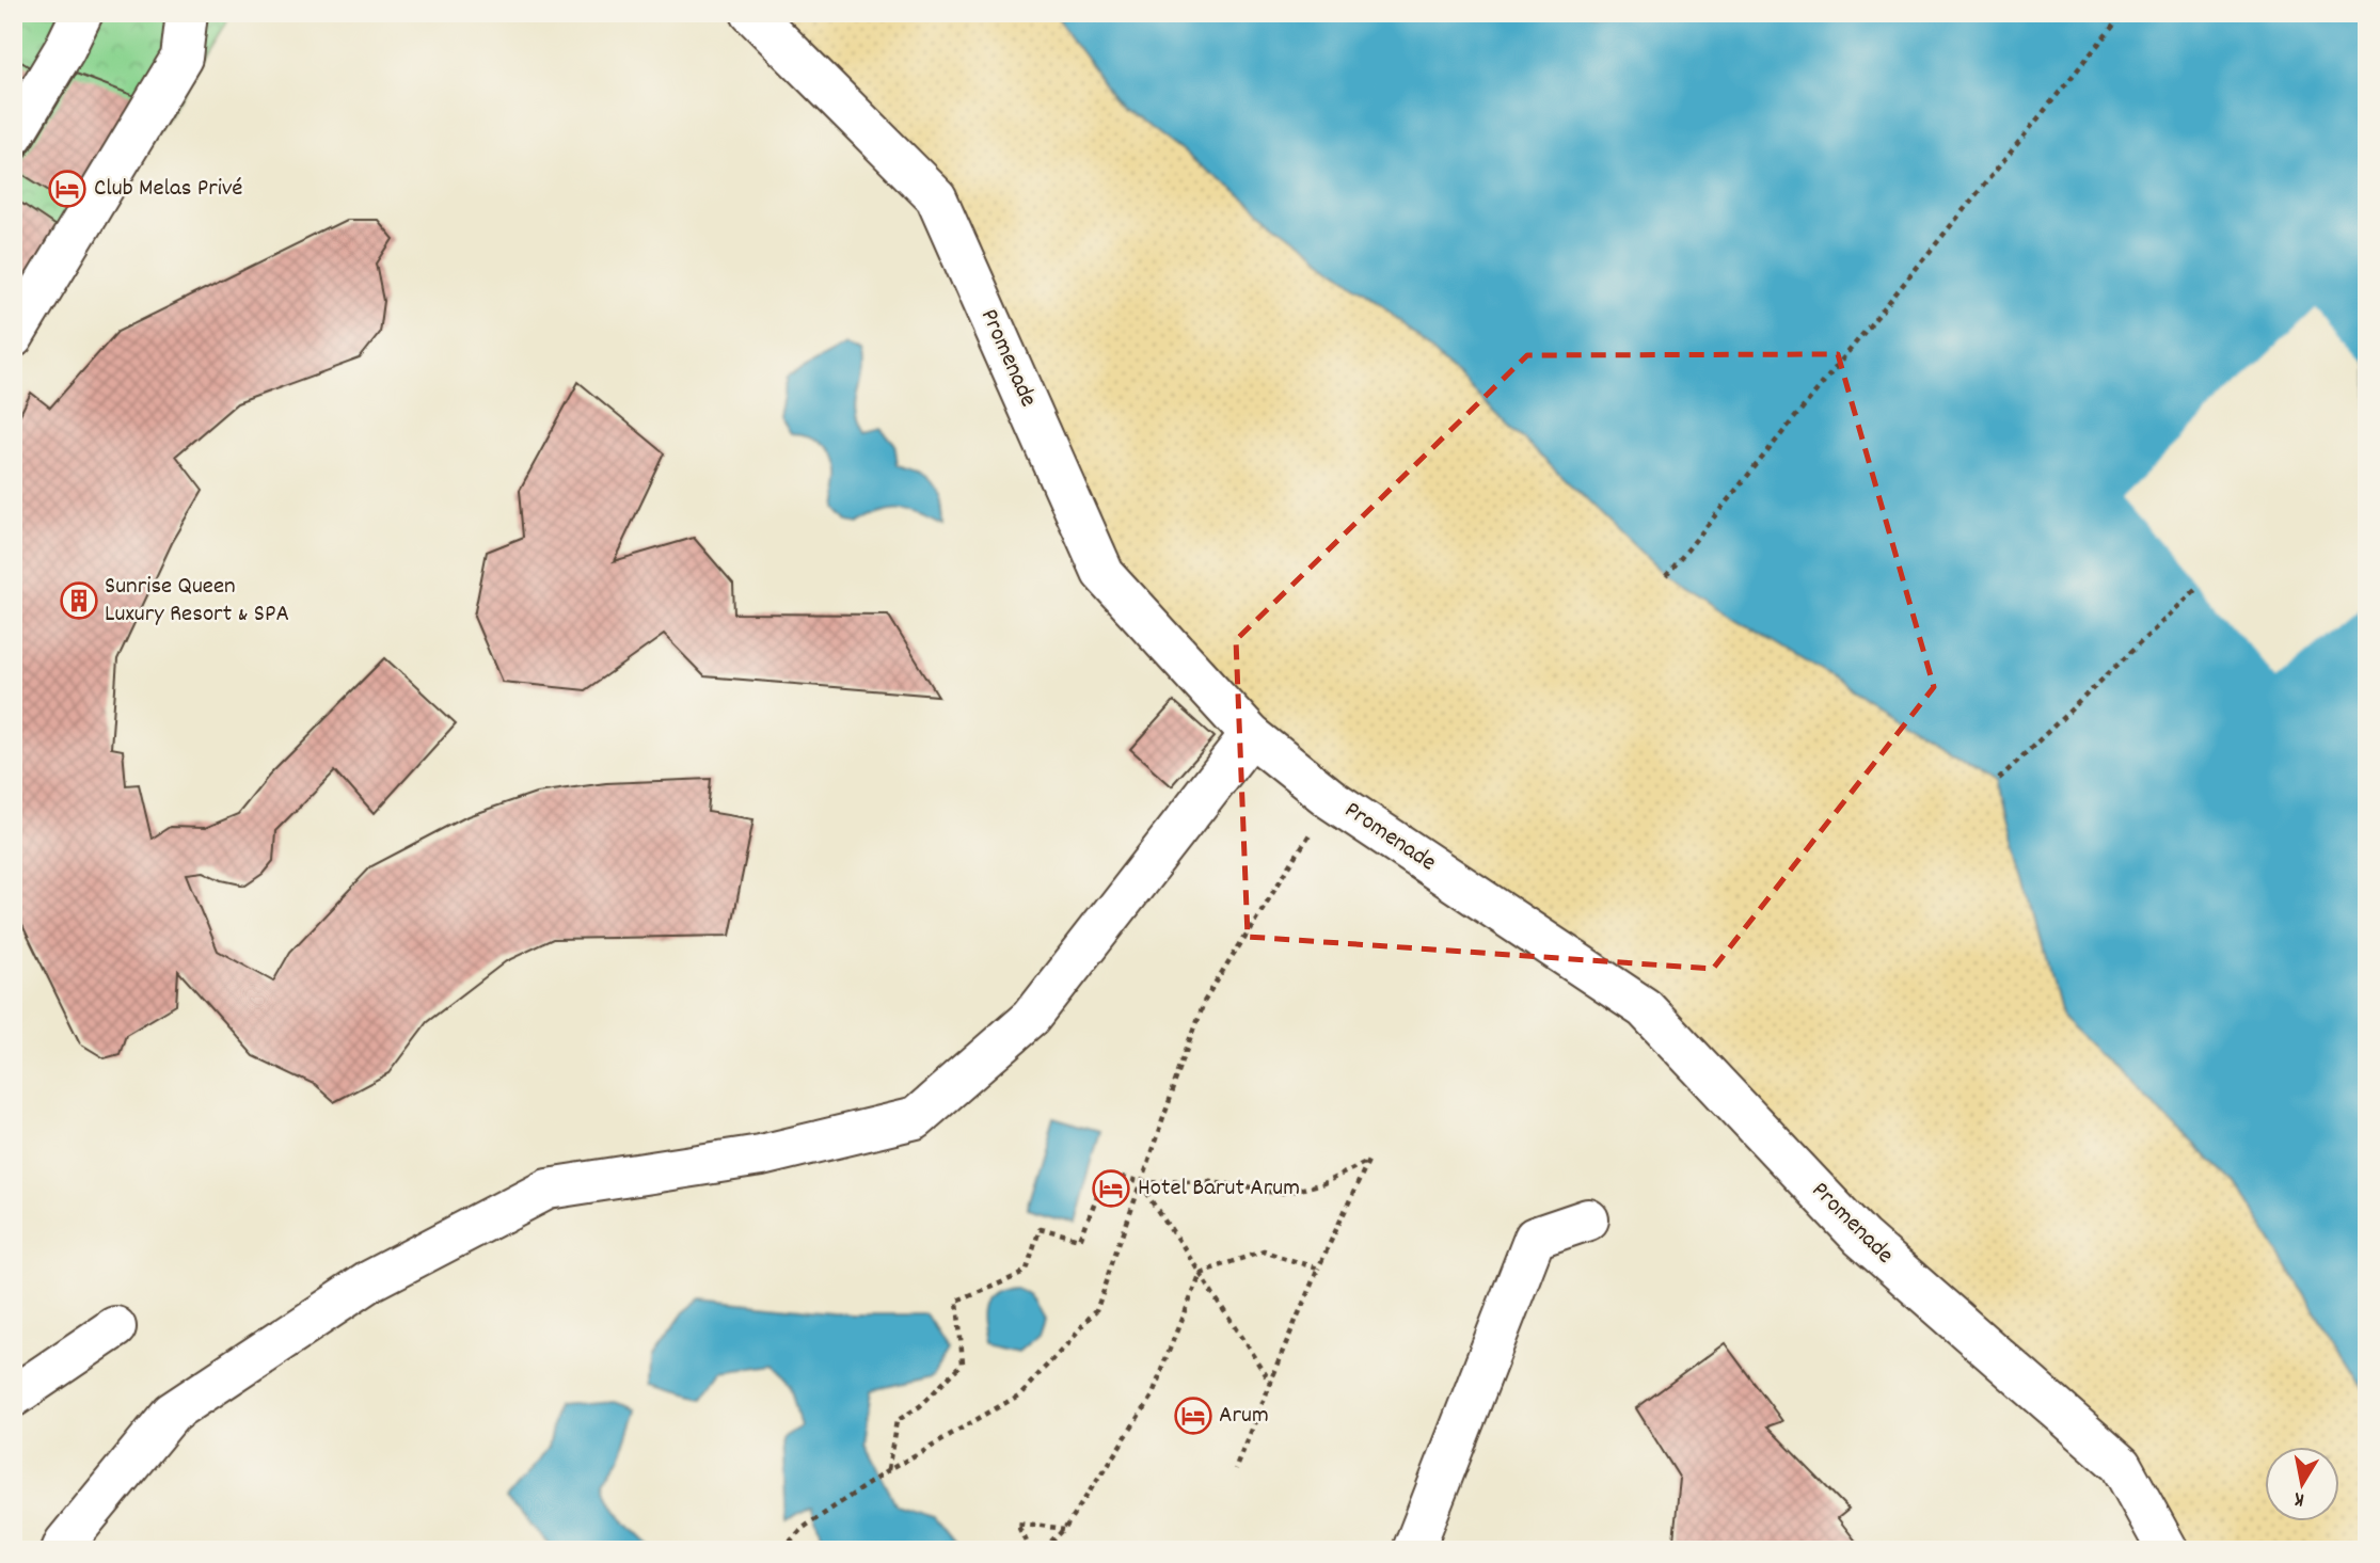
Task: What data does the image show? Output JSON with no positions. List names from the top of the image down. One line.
{"streets":{"street":["Promenade"]},"places":{"hotel":["Club Melas Privé","Hotel Barut Arum","Arum"],"building":["Sunrise Queen Luxury Resort & SPA"]},"north":"bottom"}
